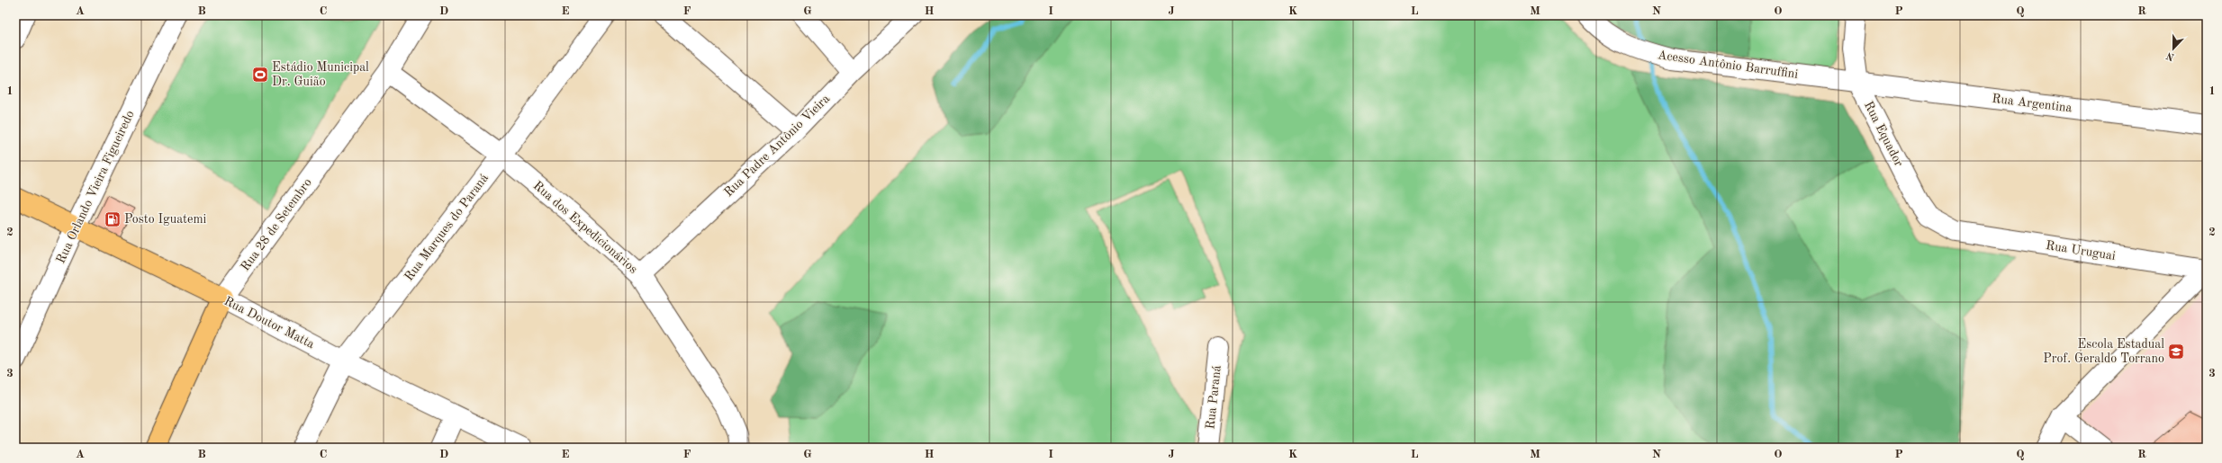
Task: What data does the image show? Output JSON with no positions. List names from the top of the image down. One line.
{"streets":{"main road":["Rua 28 de Setembro","Rua Doutor Matta"],"street":["Acesso Antônio Barruffini","Rua Argentina","Rua Equador","Rua Padre Antônio Vieira","Rua Orlando Vieira Figueiredo","Rua Marques do Paraná","Rua dos Expedicionários","Rua Uruguai","Rua Paraná"]},"crossings":[["Acesso Antônio Barruffini","Rua Argentina"],["Acesso Antônio Barruffini","Rua Equador"],["Rua Argentina","Rua Equador"],["Rua Equador","Rua Uruguai"],["Rua Padre Antônio Vieira","Rua dos Expedicionários"],["Rua Orlando Vieira Figueiredo","Rua Doutor Matta"],["Rua 28 de Setembro","Rua dos Expedicionários"],["Rua 28 de Setembro","Rua Doutor Matta"],["Rua Marques do Paraná","Rua dos Expedicionários"],["Rua Marques do Paraná","Rua Doutor Matta"]],"places":{"sports":["Estádio Municipal Dr. Guião"],"fuel station":["Posto Iguatemi"],"school or university":["Escola Estadual Prof. Geraldo Torrano"]},"north":"bottom","grid":{"columns":["A","B","C","D","E","F","G","H","I","J","K","L","M","N","O","P","Q","R"],"rows":["1","2","3"]}}
